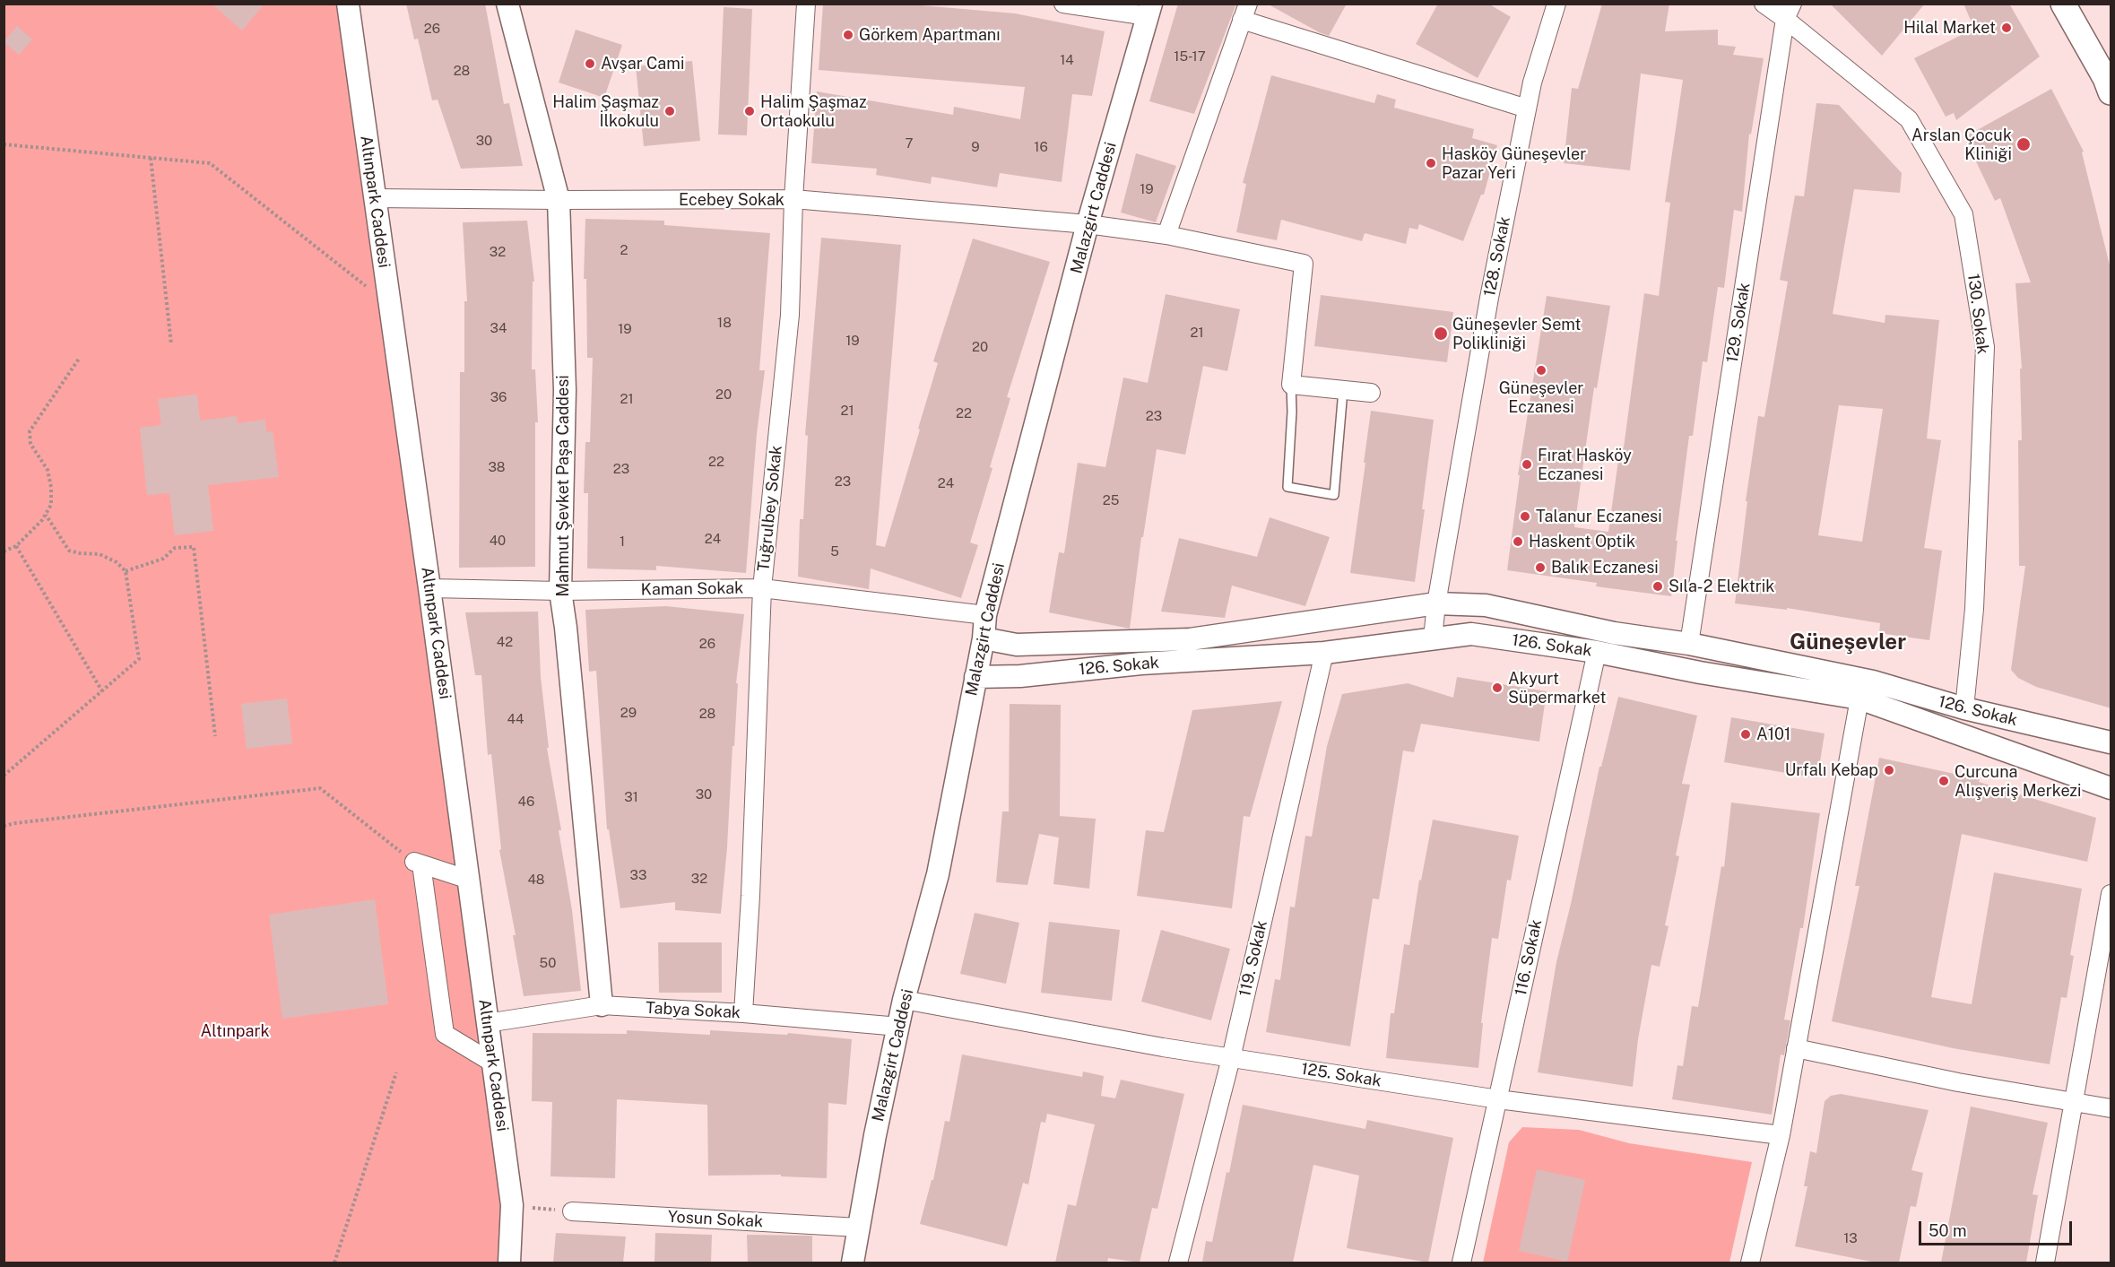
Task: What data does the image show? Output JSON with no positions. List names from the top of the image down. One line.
{"streets":{"street":["Ecebey Sokak","Altınpark Caddesi","Malazgirt Caddesi","128. Sokak","130. Sokak","129. Sokak","Mahmut Şevket Paşa Caddesi","Tuğrulbey Sokak","Kaman Sokak","126. Sokak","116. Sokak","119. Sokak","Tabya Sokak","125. Sokak","Yosun Sokak"]},"crossings":[["Ecebey Sokak","Altınpark Caddesi"],["Ecebey Sokak","Malazgirt Caddesi"],["Ecebey Sokak","Mahmut Şevket Paşa Caddesi"],["Ecebey Sokak","Tuğrulbey Sokak"],["Altınpark Caddesi","Kaman Sokak"],["Altınpark Caddesi","Tabya Sokak"],["Malazgirt Caddesi","Kaman Sokak"],["Malazgirt Caddesi","126. Sokak"],["Malazgirt Caddesi","Tabya Sokak"],["Malazgirt Caddesi","125. Sokak"],["Malazgirt Caddesi","Yosun Sokak"],["128. Sokak","126. Sokak"],["130. Sokak","129. Sokak"],["130. Sokak","126. Sokak"],["129. Sokak","126. Sokak"],["Mahmut Şevket Paşa Caddesi","Kaman Sokak"],["Mahmut Şevket Paşa Caddesi","Tabya Sokak"],["Tuğrulbey Sokak","Kaman Sokak"],["Tuğrulbey Sokak","Tabya Sokak"],["126. Sokak","116. Sokak"],["126. Sokak","119. Sokak"],["116. Sokak","125. Sokak"],["119. Sokak","125. Sokak"]],"districts":["Güneşevler"],"parks":["Altınpark"],"places":["Hilal Market","Görkem Apartmanı","Avşar Cami","Halim Şaşmaz İlkokulu","Halim Şaşmaz Ortaokulu","Arslan Çocuk Kliniği","Hasköy Güneşevler Pazar Yeri","Güneşevler Semt Polikliniği","Güneşevler Eczanesi","Fırat Hasköy Eczanesi","Talanur Eczanesi","Haskent Optik","Balık Eczanesi","Sıla-2 Elektrik","Akyurt Süpermarket","A101","Urfalı Kebap","Curcuna Alışveriş Merkezi"],"house_numbers":["26","15-17","14","28","30","7","9","16","19","2","32","18","34","19","21","19","20","20","36","21","21","22","23","22","38","23","23","24","25","24","40","1","5","42","26","29","28","44","30","31","46","33","32","48","50","13"],"scale_bar":"50 m"}
